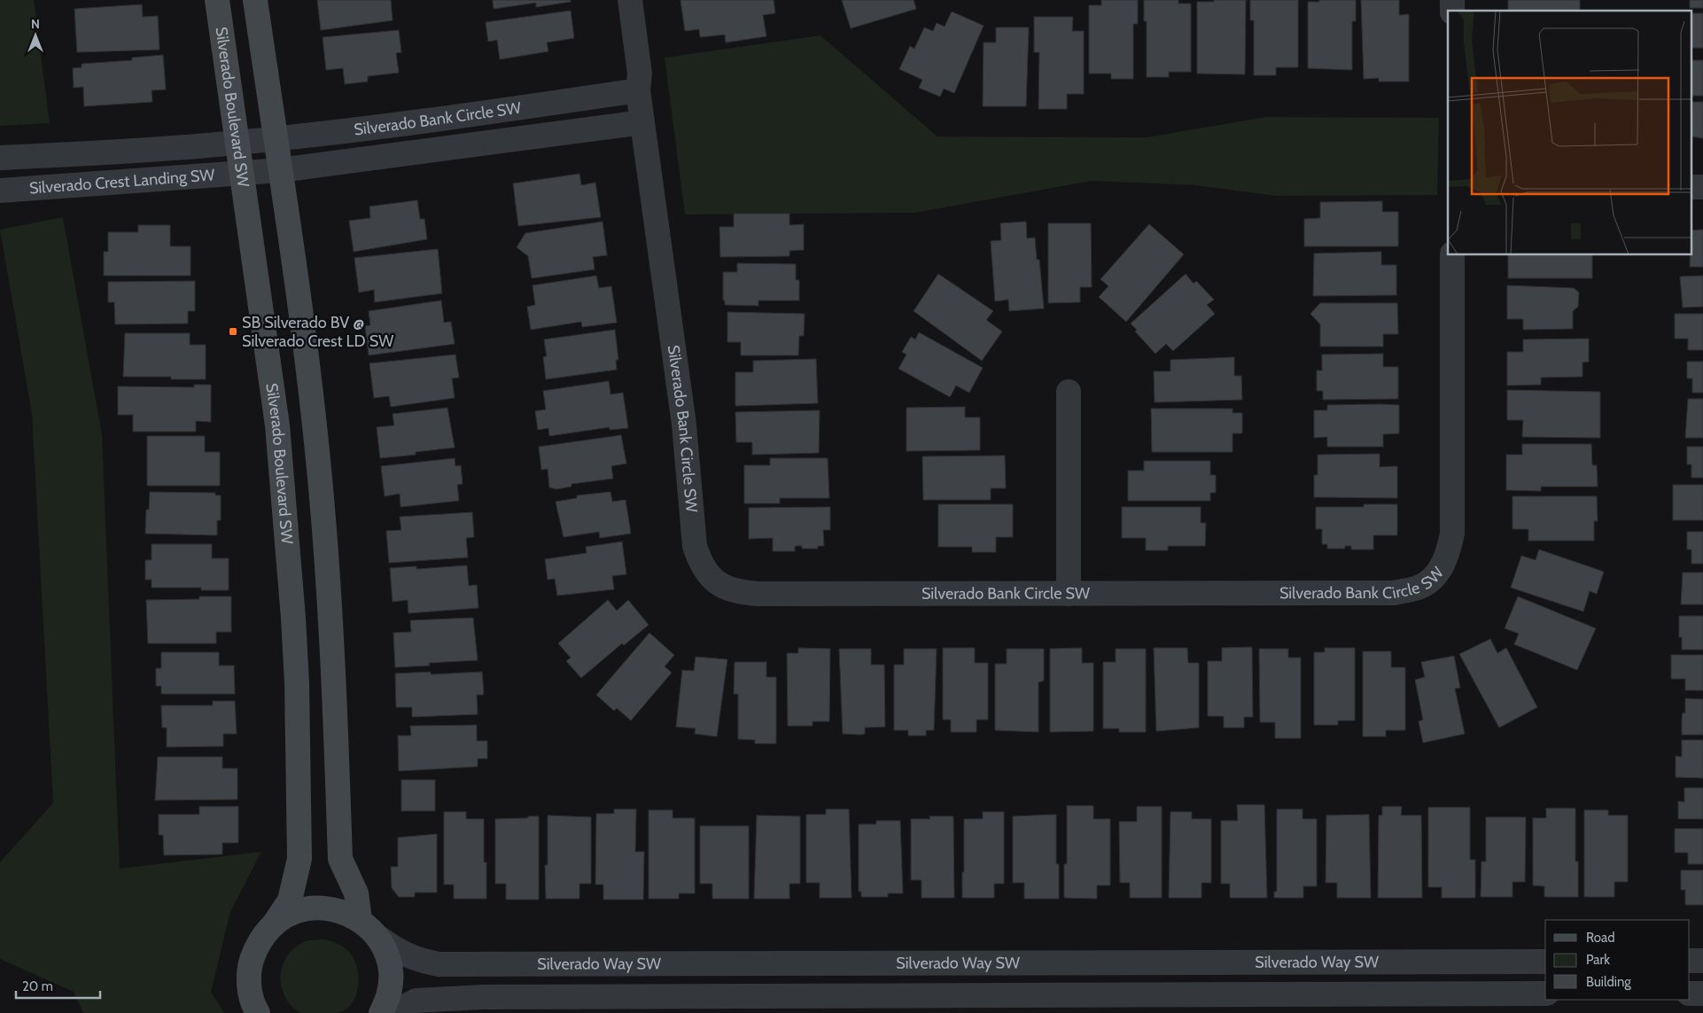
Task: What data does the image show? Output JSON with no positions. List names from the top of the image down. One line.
{"streets":{"street":["Silverado Boulevard SW","Silverado Bank Circle SW","Silverado Crest Landing SW","Silverado Way SW"]},"crossings":[["Silverado Boulevard SW","Silverado Bank Circle SW"],["Silverado Boulevard SW","Silverado Crest Landing SW"],["Silverado Bank Circle SW","Silverado Crest Landing SW"]],"places":{"transit":["SB Silverado BV @ Silverado Crest LD SW"]},"legend":["Road","Park","Building"],"scale_bar":"20 m","north":"top"}
